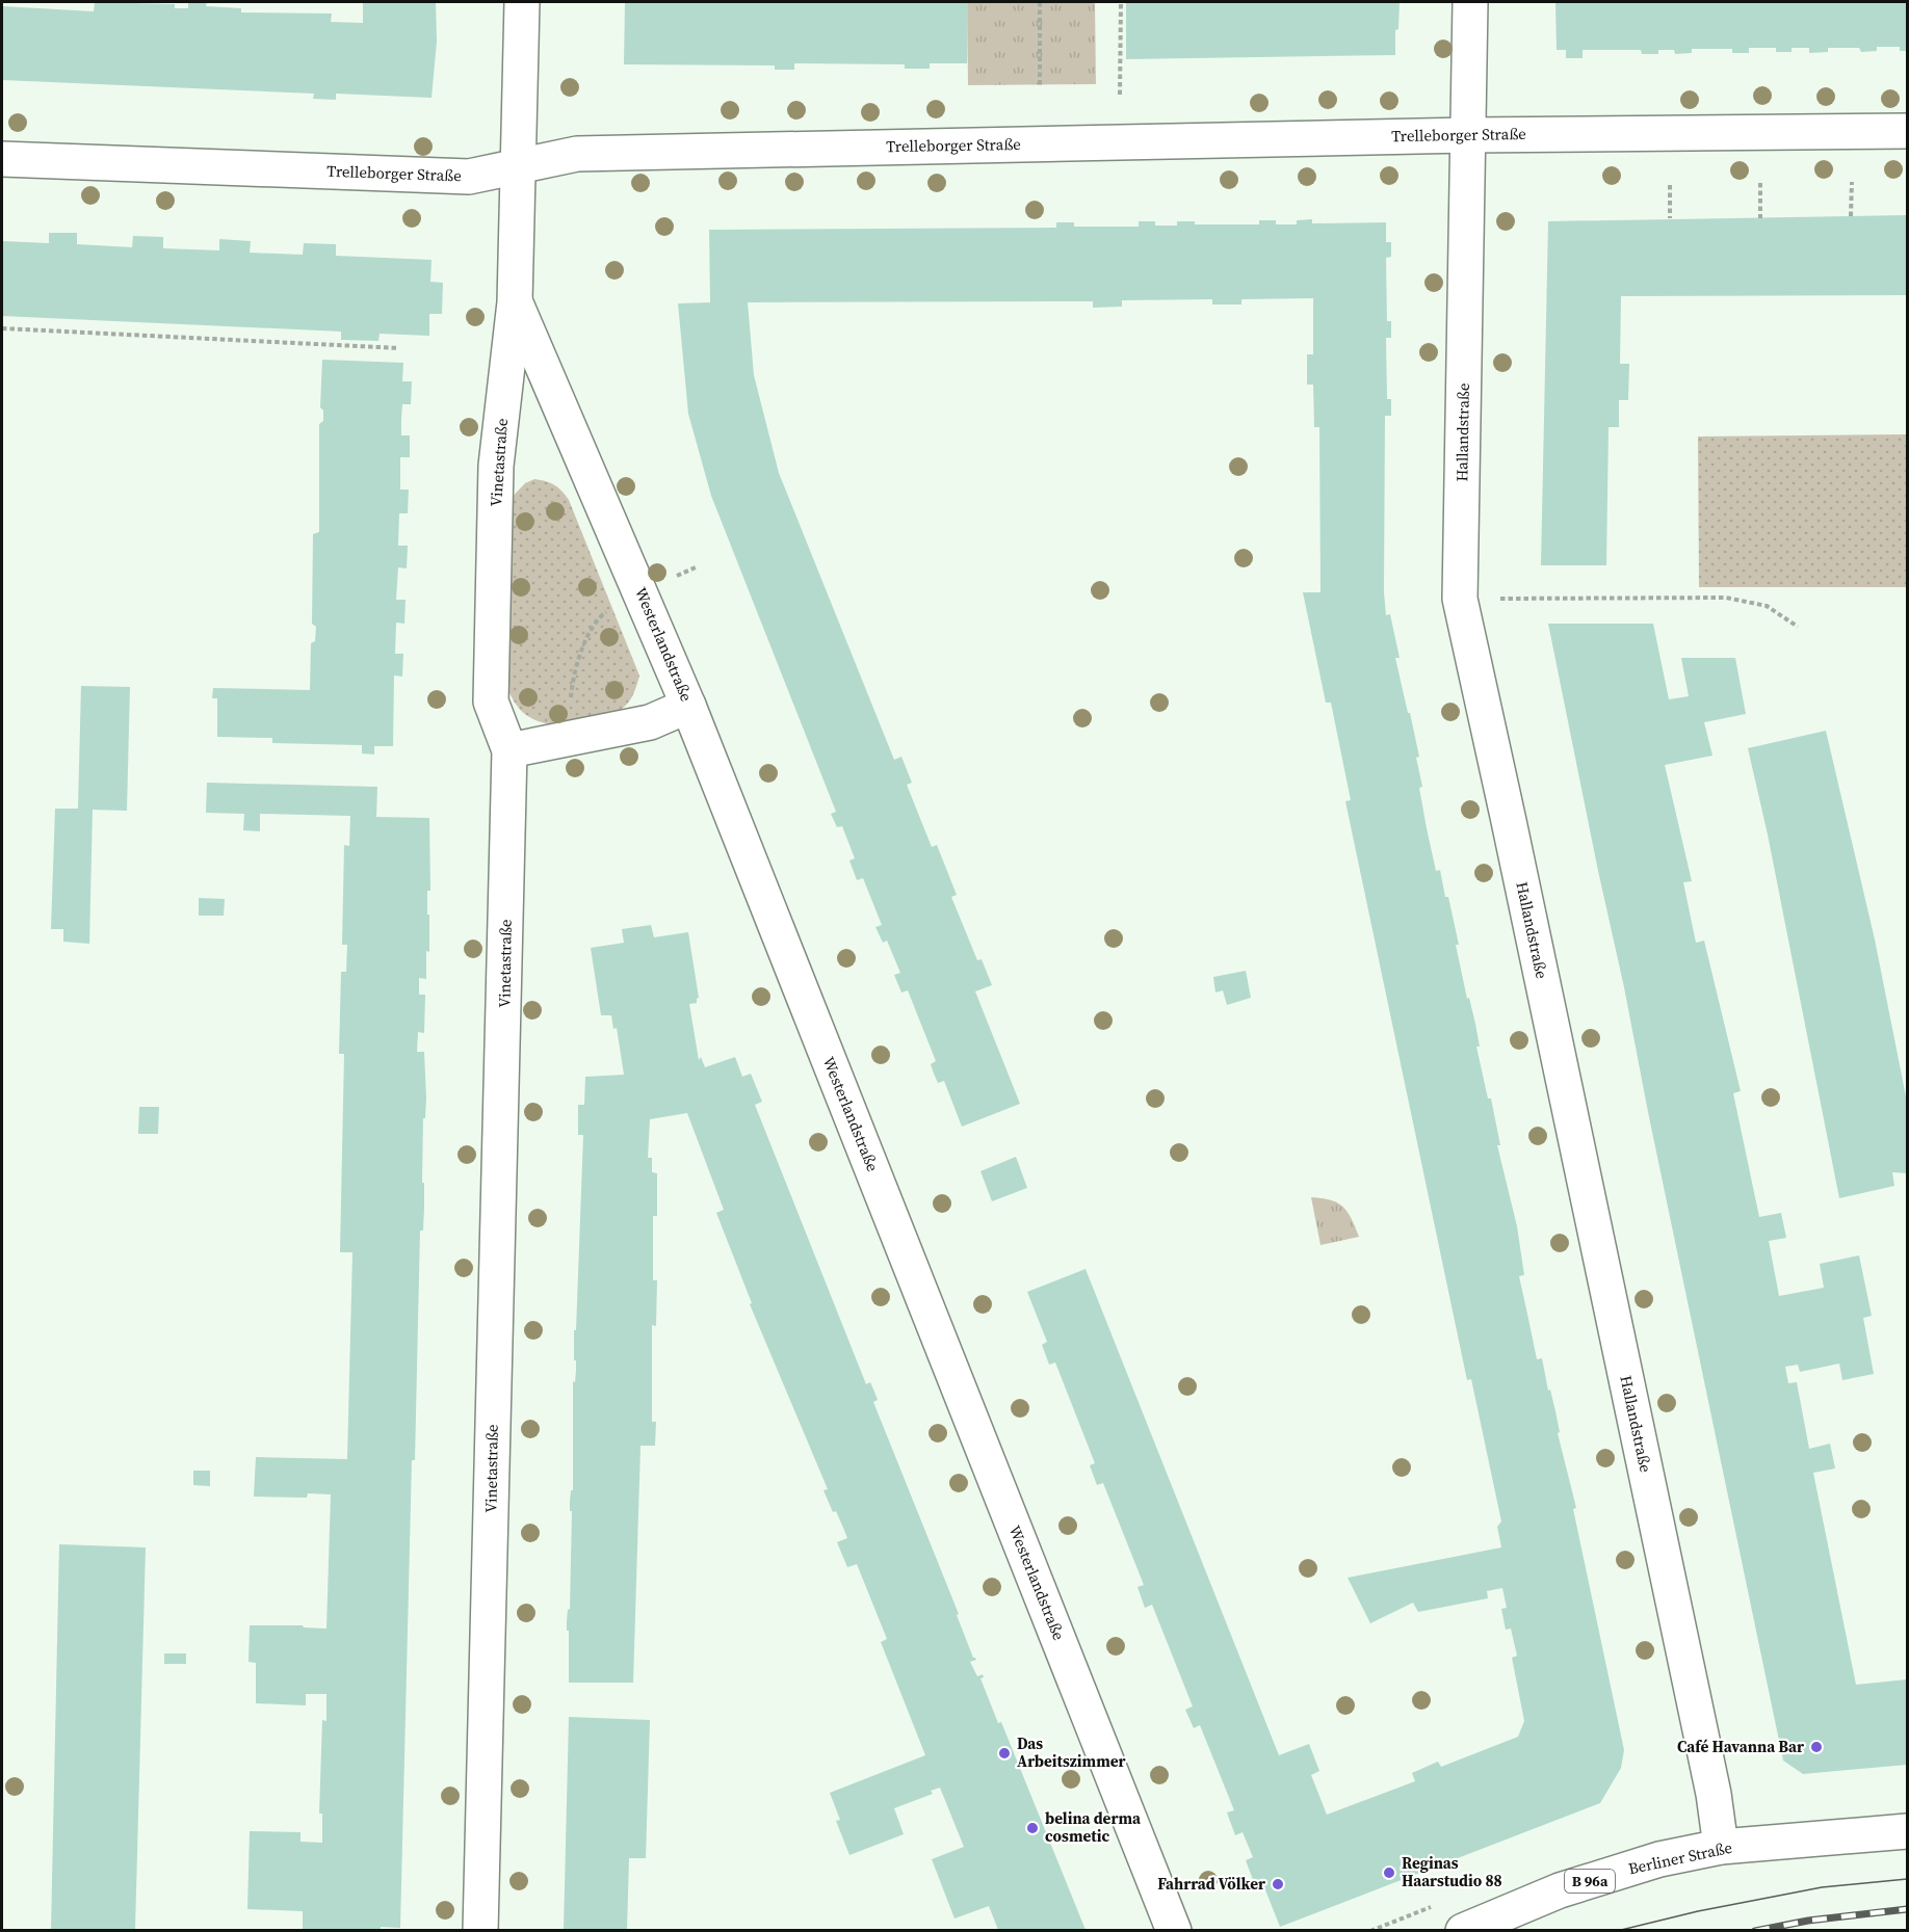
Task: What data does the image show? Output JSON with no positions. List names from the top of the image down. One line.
{"streets":{"street":["Trelleborger Straße","Hallandstraße","Vinetastraße","Westerlandstraße","Berliner Straße","B 96a"]},"crossings":[["Trelleborger Straße","Hallandstraße"],["Trelleborger Straße","Vinetastraße"],["Hallandstraße","Berliner Straße"],["Vinetastraße","Westerlandstraße"]],"places":["Café Havanna Bar","Das Arbeitszimmer","belina derma cosmetic","Reginas Haarstudio 88","Fahrrad Völker"]}
